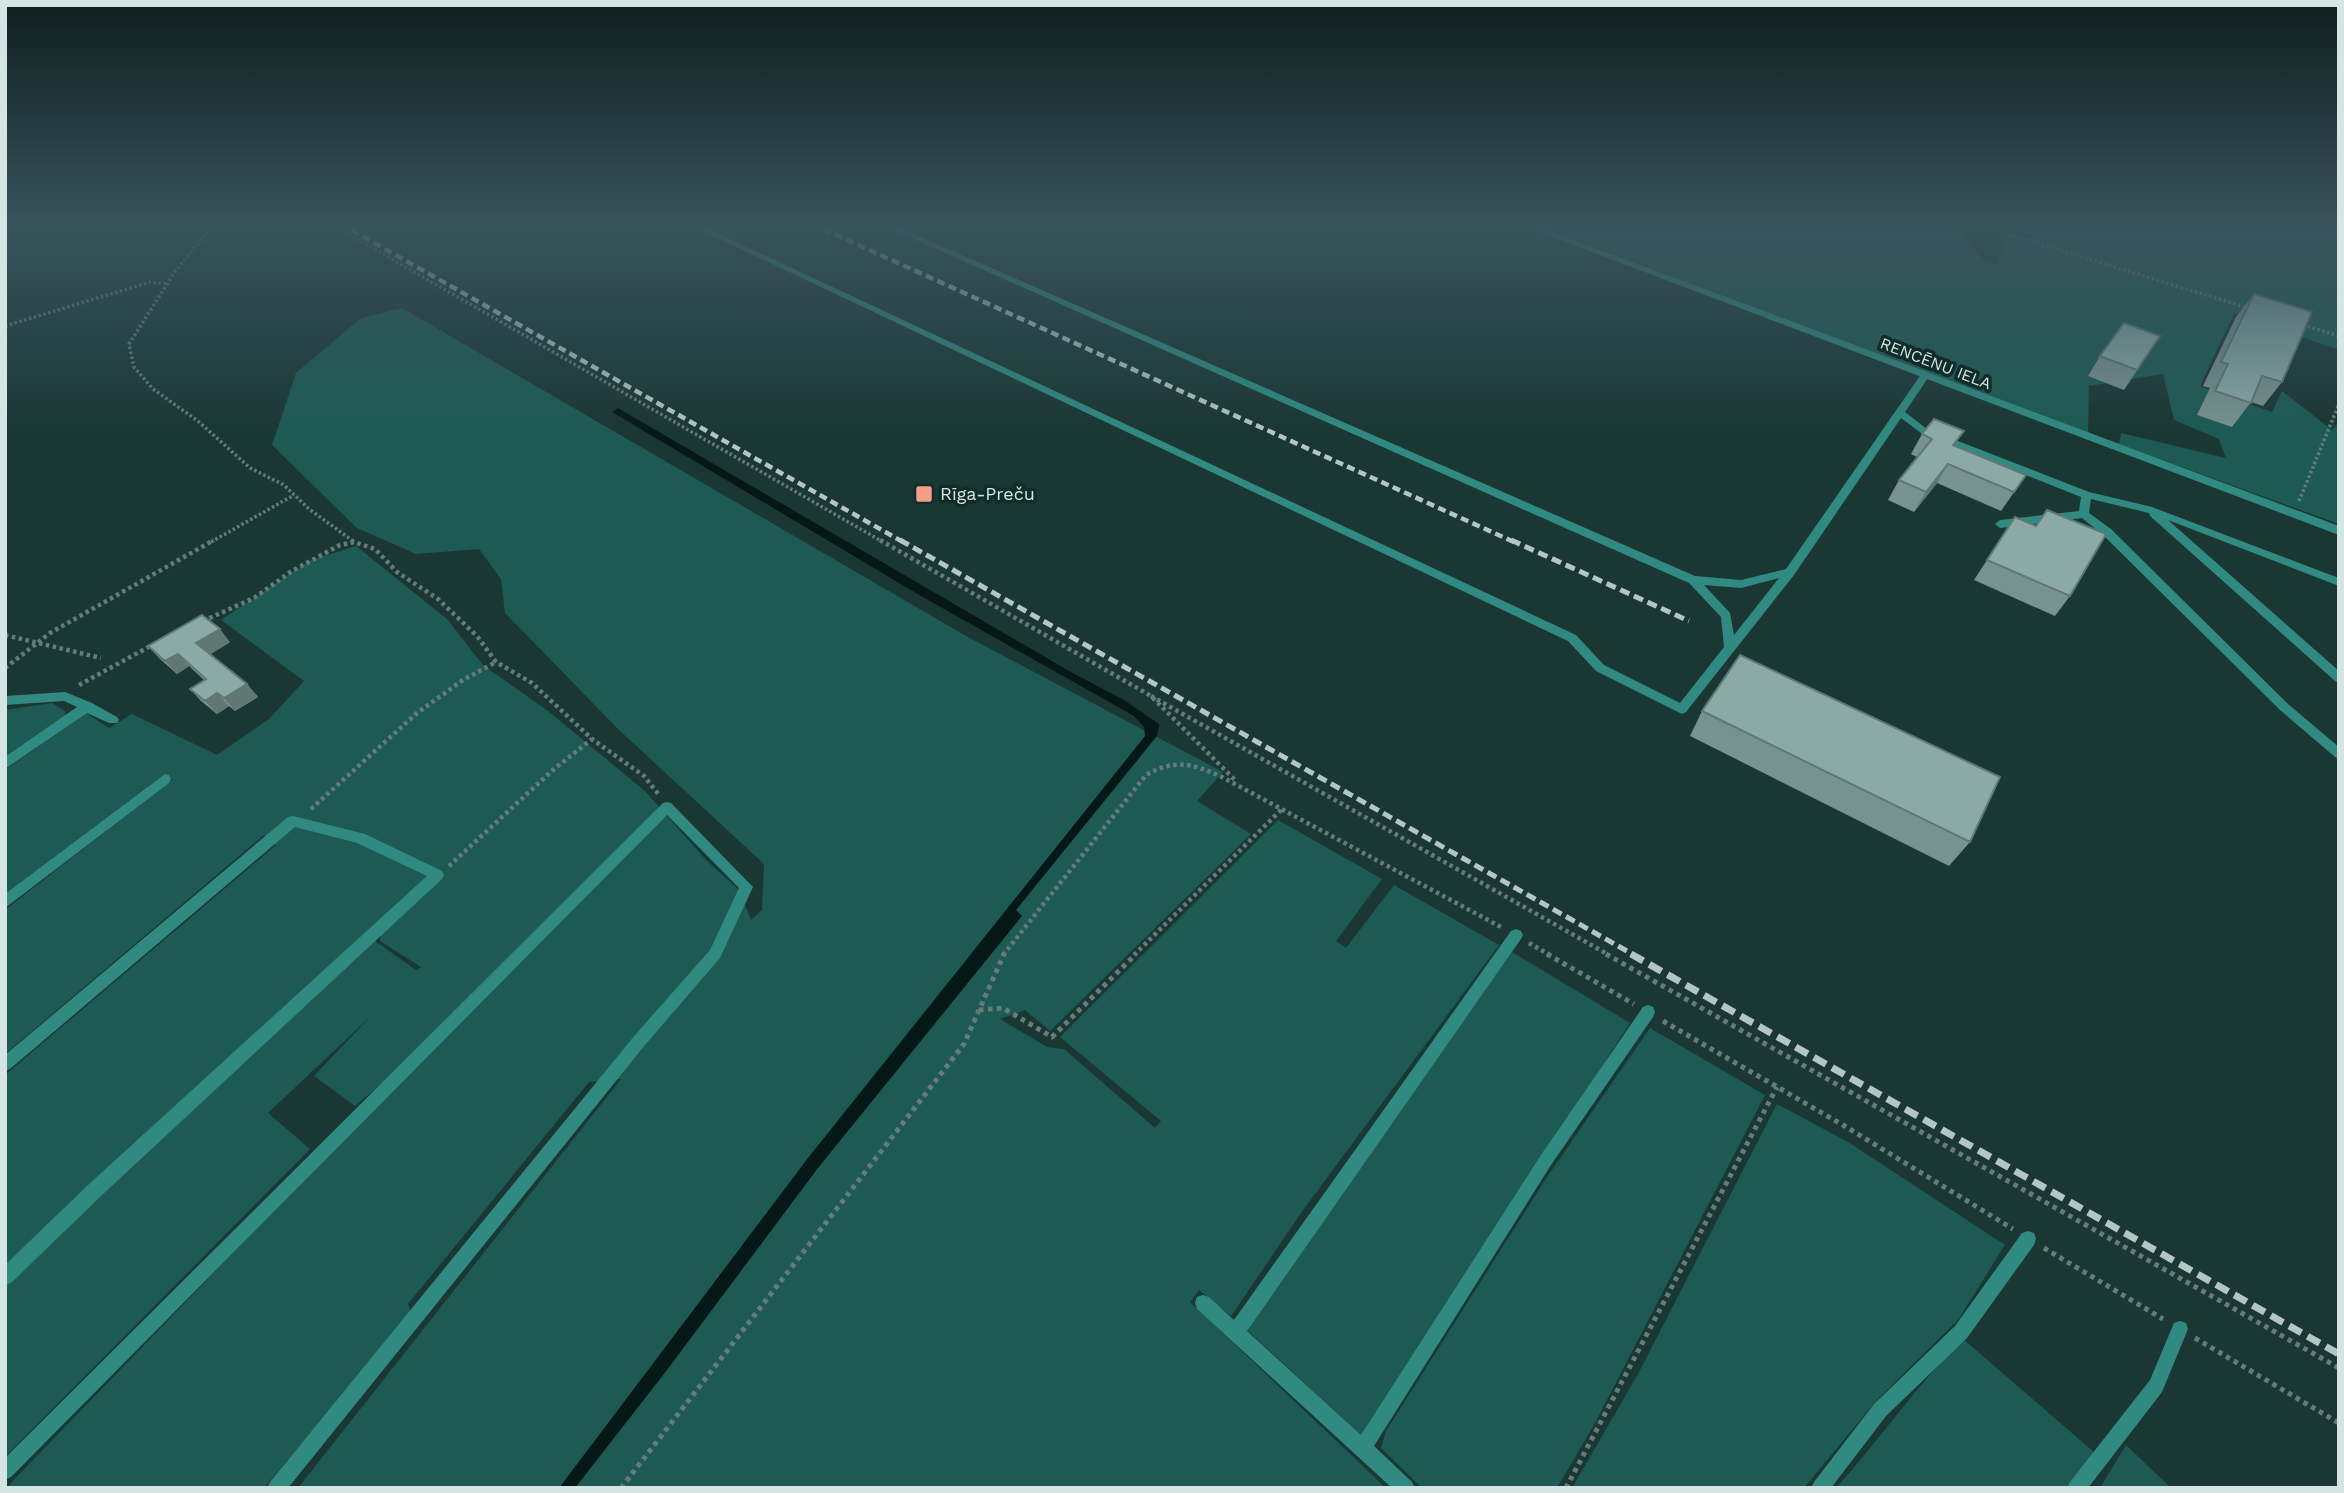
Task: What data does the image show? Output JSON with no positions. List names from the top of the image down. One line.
{"streets":{"street":["RENCĒNU IELA"]},"places":{"transit":["Rīga-Preču"]}}
